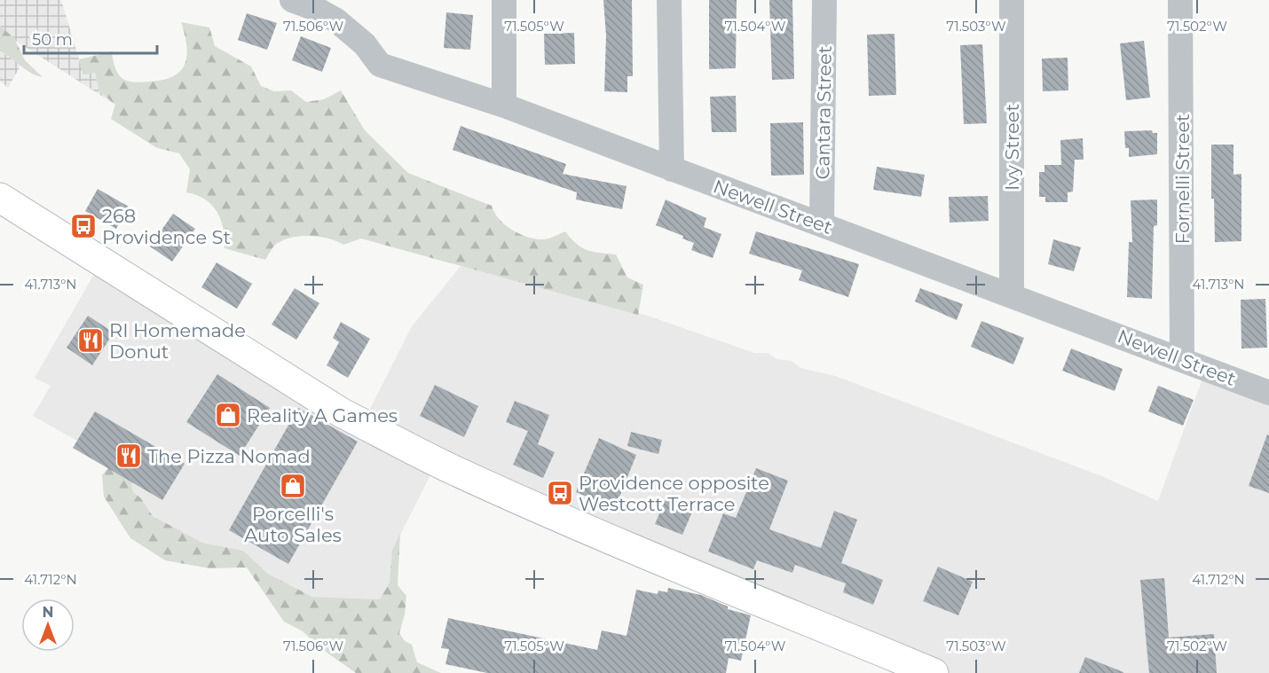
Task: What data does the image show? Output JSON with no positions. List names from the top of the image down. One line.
{"streets":{"street":["Cantara Street","Ivy Street","Fornelli Street","Newell Street"]},"crossings":[["Cantara Street","Newell Street"],["Ivy Street","Newell Street"],["Fornelli Street","Newell Street"]],"places":{"bus stop":["268 Providence St","Providence opposite Westcott Terrace"],"restaurant":["RI Homemade Donut","The Pizza Nomad"],"shop":["Reality A Games","Porcelli's Auto Sales"]},"scale_bar":"50 m","north":"top","coordinates":["71.506°W","71.505°W","71.504°W","71.503°W","71.502°W","41.713°N","41.712°N"]}
